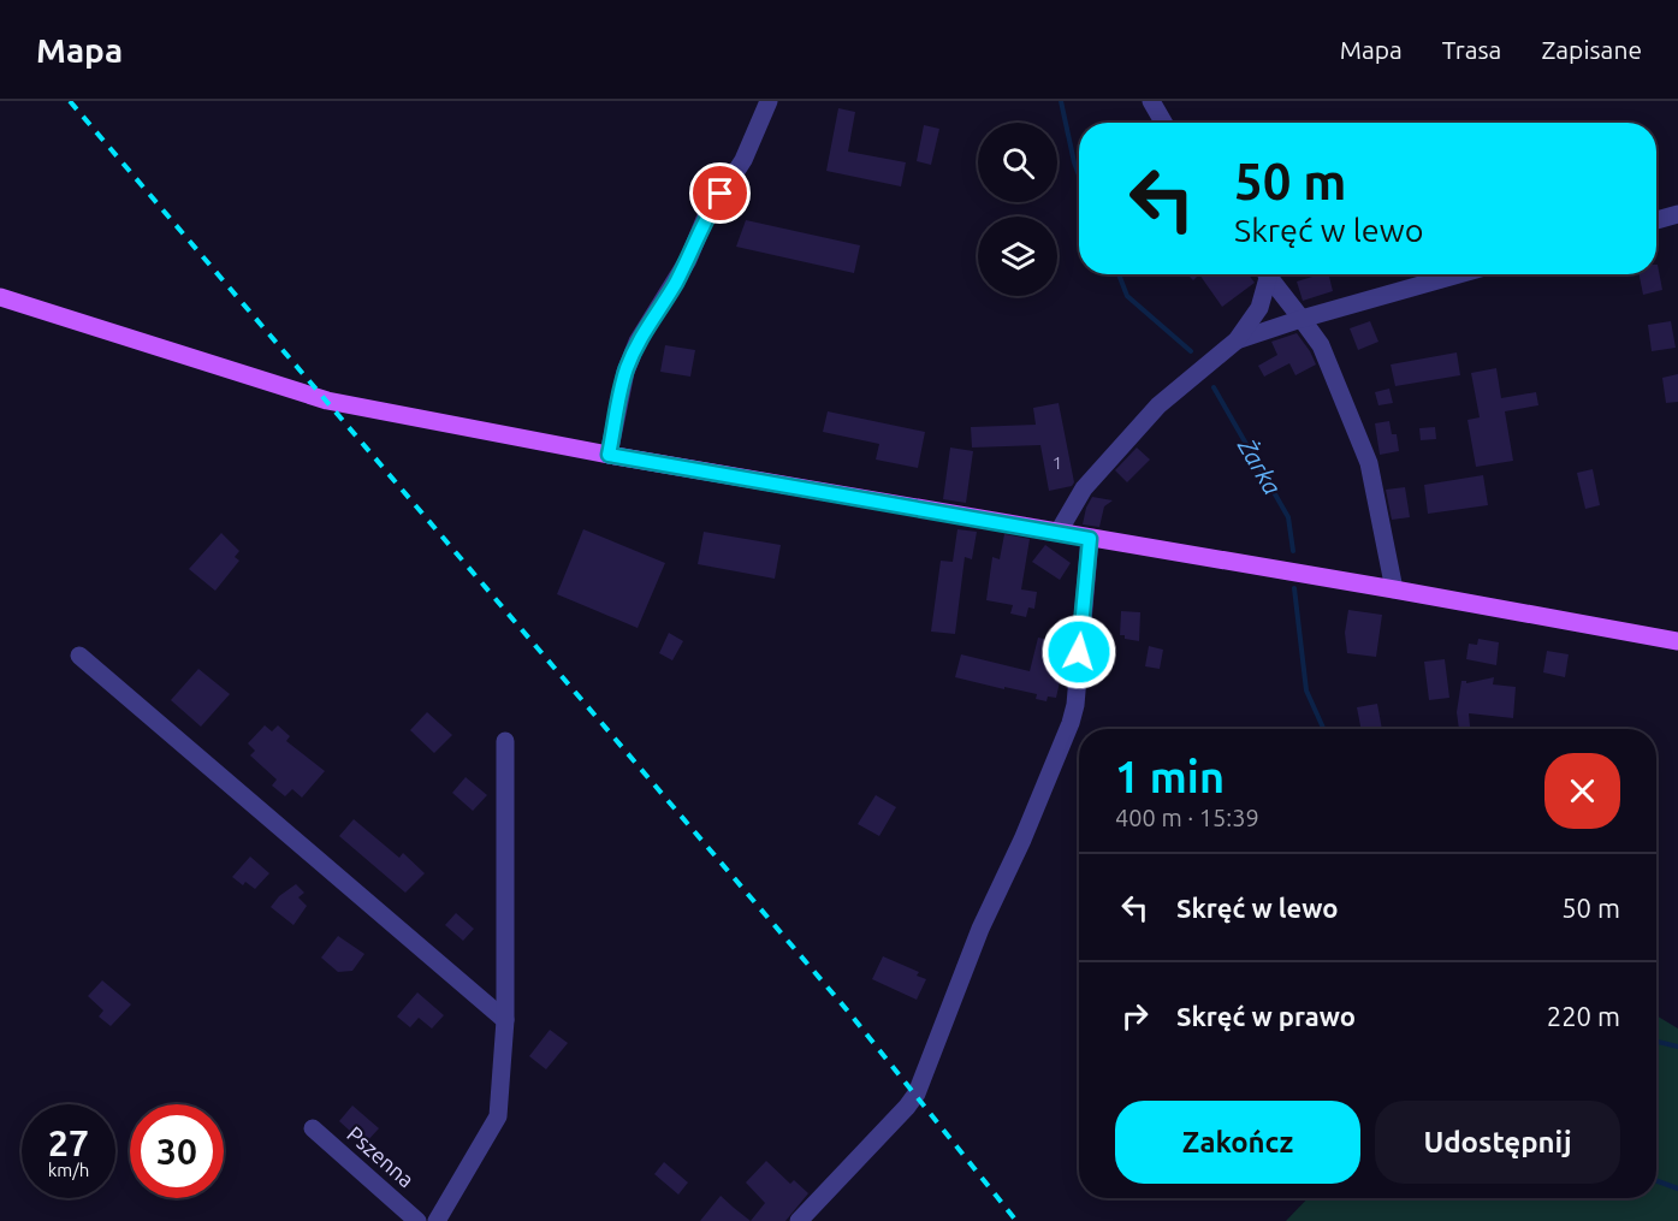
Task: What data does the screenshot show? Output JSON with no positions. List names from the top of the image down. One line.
{"streets":{"street":["Pszenna"]},"water":["Żarka"],"house_numbers":["1"],"page":{"header":"Mapa","nav":["Mapa","Trasa","Zapisane"],"turn":["50 m","Skręć w lewo"],"heading":["1 min","400 m · 15:39"],"list":[{"name":"Skręć w lewo","value":"50 m"},{"name":"Skręć w prawo","value":"220 m"}],"buttons":["Zakończ","Udostępnij"],"speed":"27 km/h","limit":"30"}}
